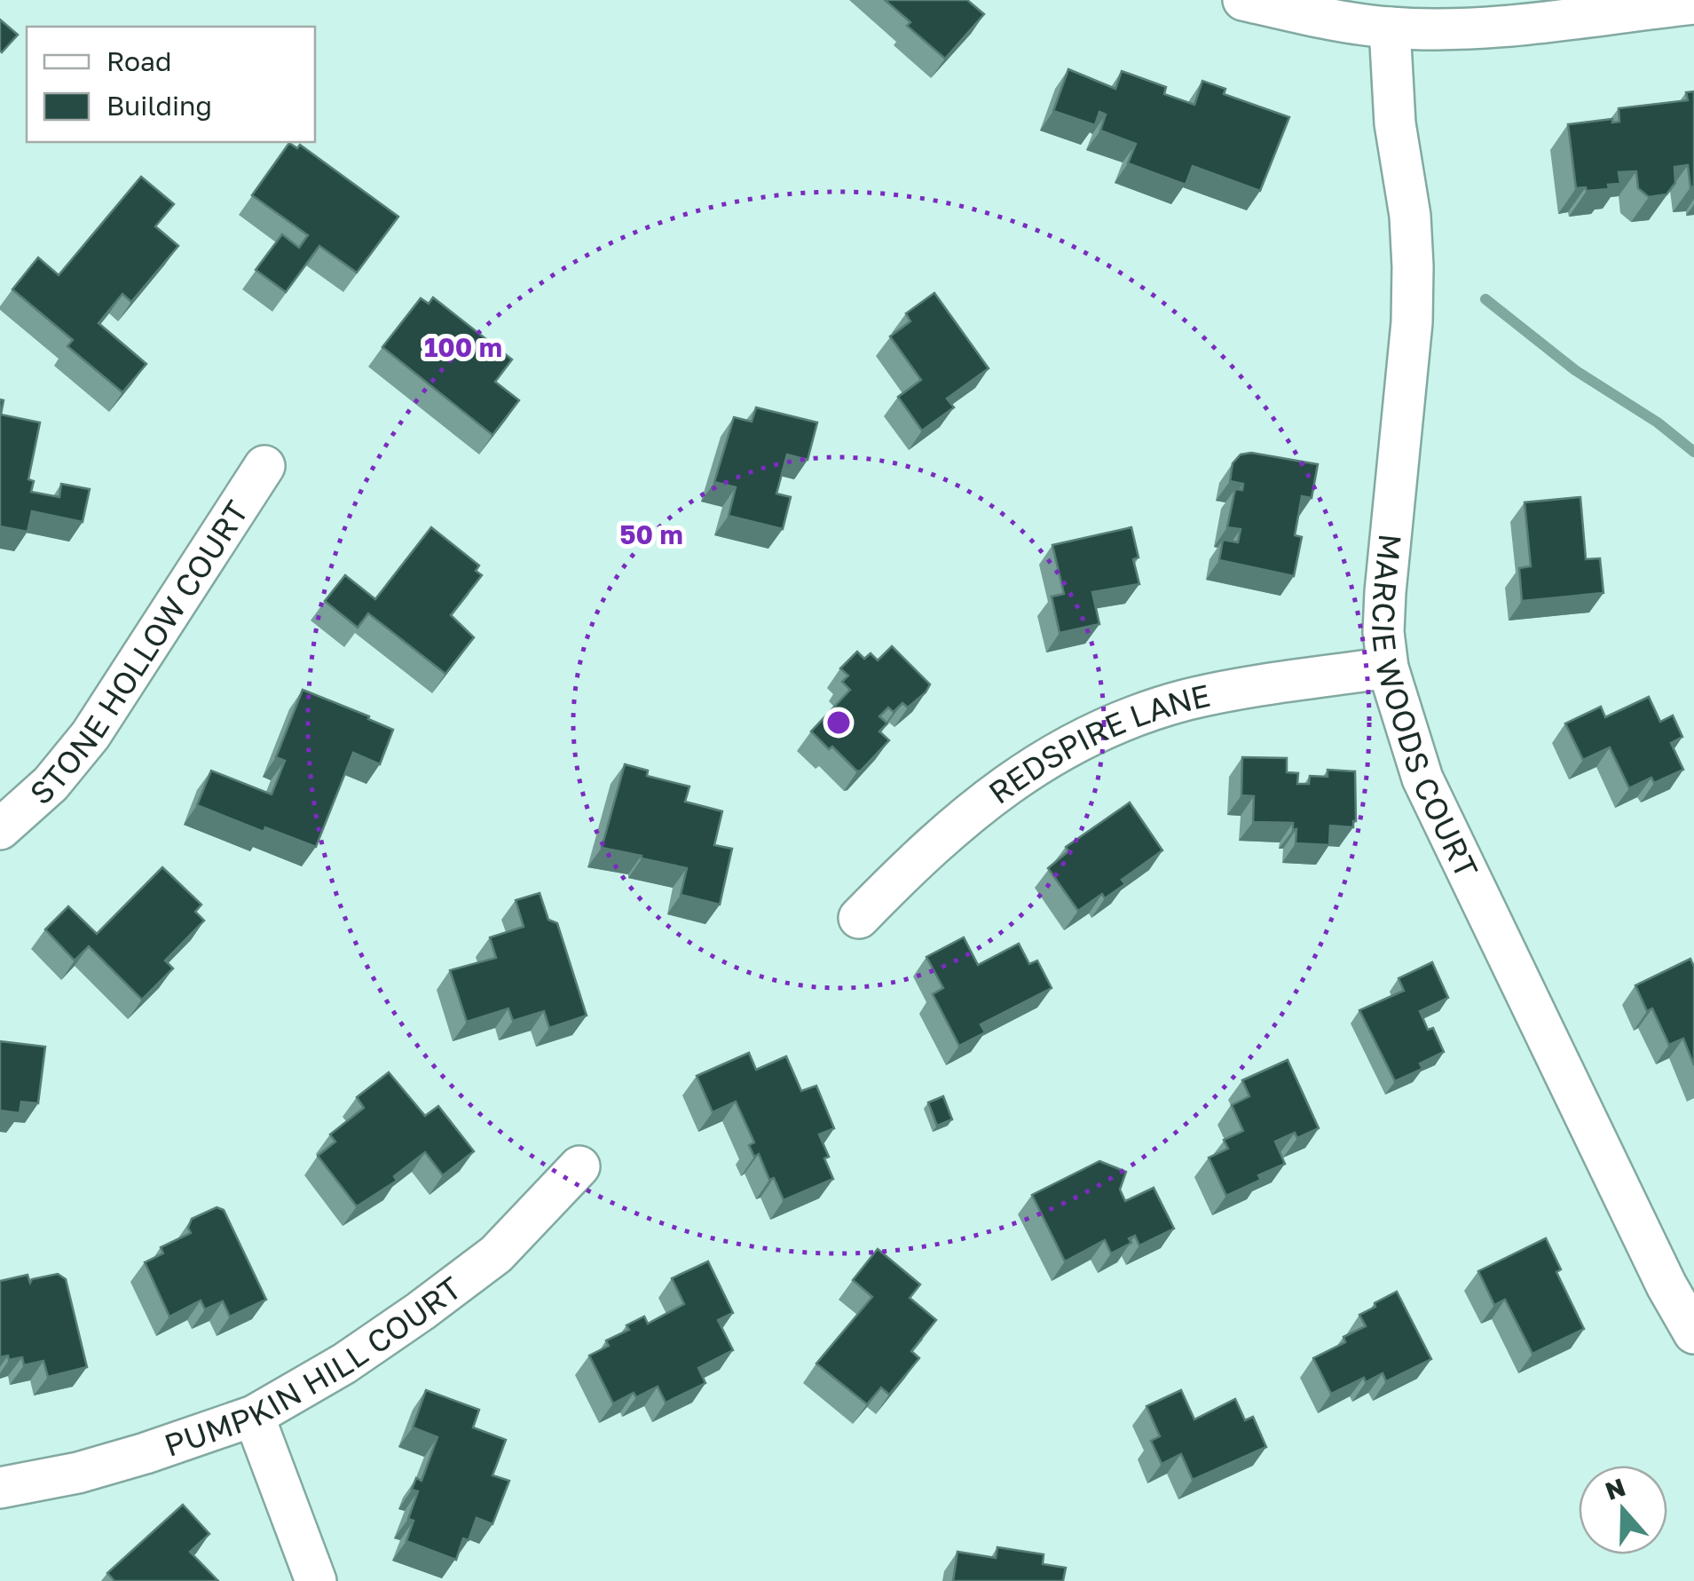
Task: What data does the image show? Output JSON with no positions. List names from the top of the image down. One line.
{"streets":{"street":["STONE HOLLOW COURT","MARCIE WOODS COURT","REDSPIRE LANE","PUMPKIN HILL COURT"]},"crossings":[["MARCIE WOODS COURT","REDSPIRE LANE"]],"legend":["Road","Building"],"north":"top","rings":["100 m","50 m"]}
